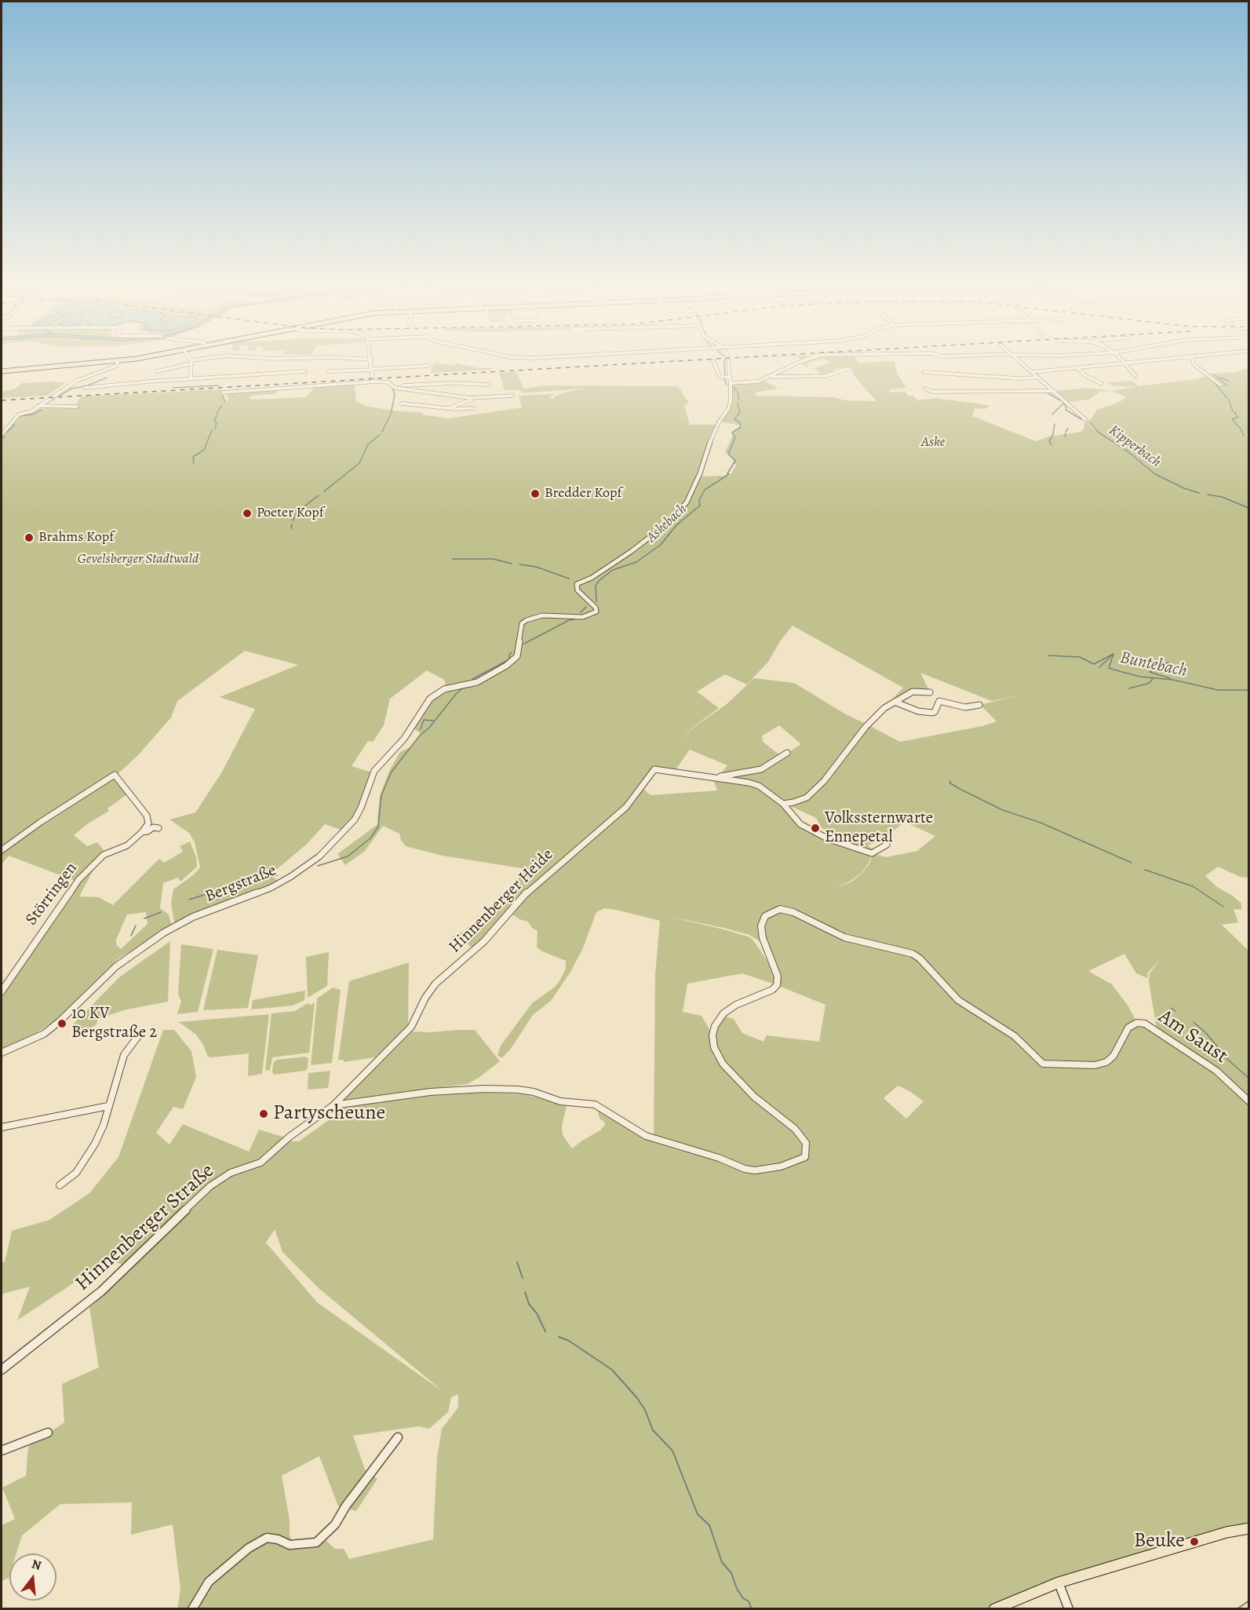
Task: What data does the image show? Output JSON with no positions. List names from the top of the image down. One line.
{"streets":{"street":["Bergstraße","Störringen","Hinnenberger Heide","Am Saust","Hinnenberger Straße"]},"crossings":[["Hinnenberger Heide","Hinnenberger Straße"],["Am Saust","Hinnenberger Straße"]],"water":["Kipperbach","Askebach","Buntebach"],"parks":["Aske","Gevelsberger Stadtwald"],"places":["Bredder Kopf","Poeter Kopf","Brahms Kopf","Volkssternwarte Ennepetal","10 KV Bergstraße 2","Partyscheune","Beuke"],"north":"top"}
